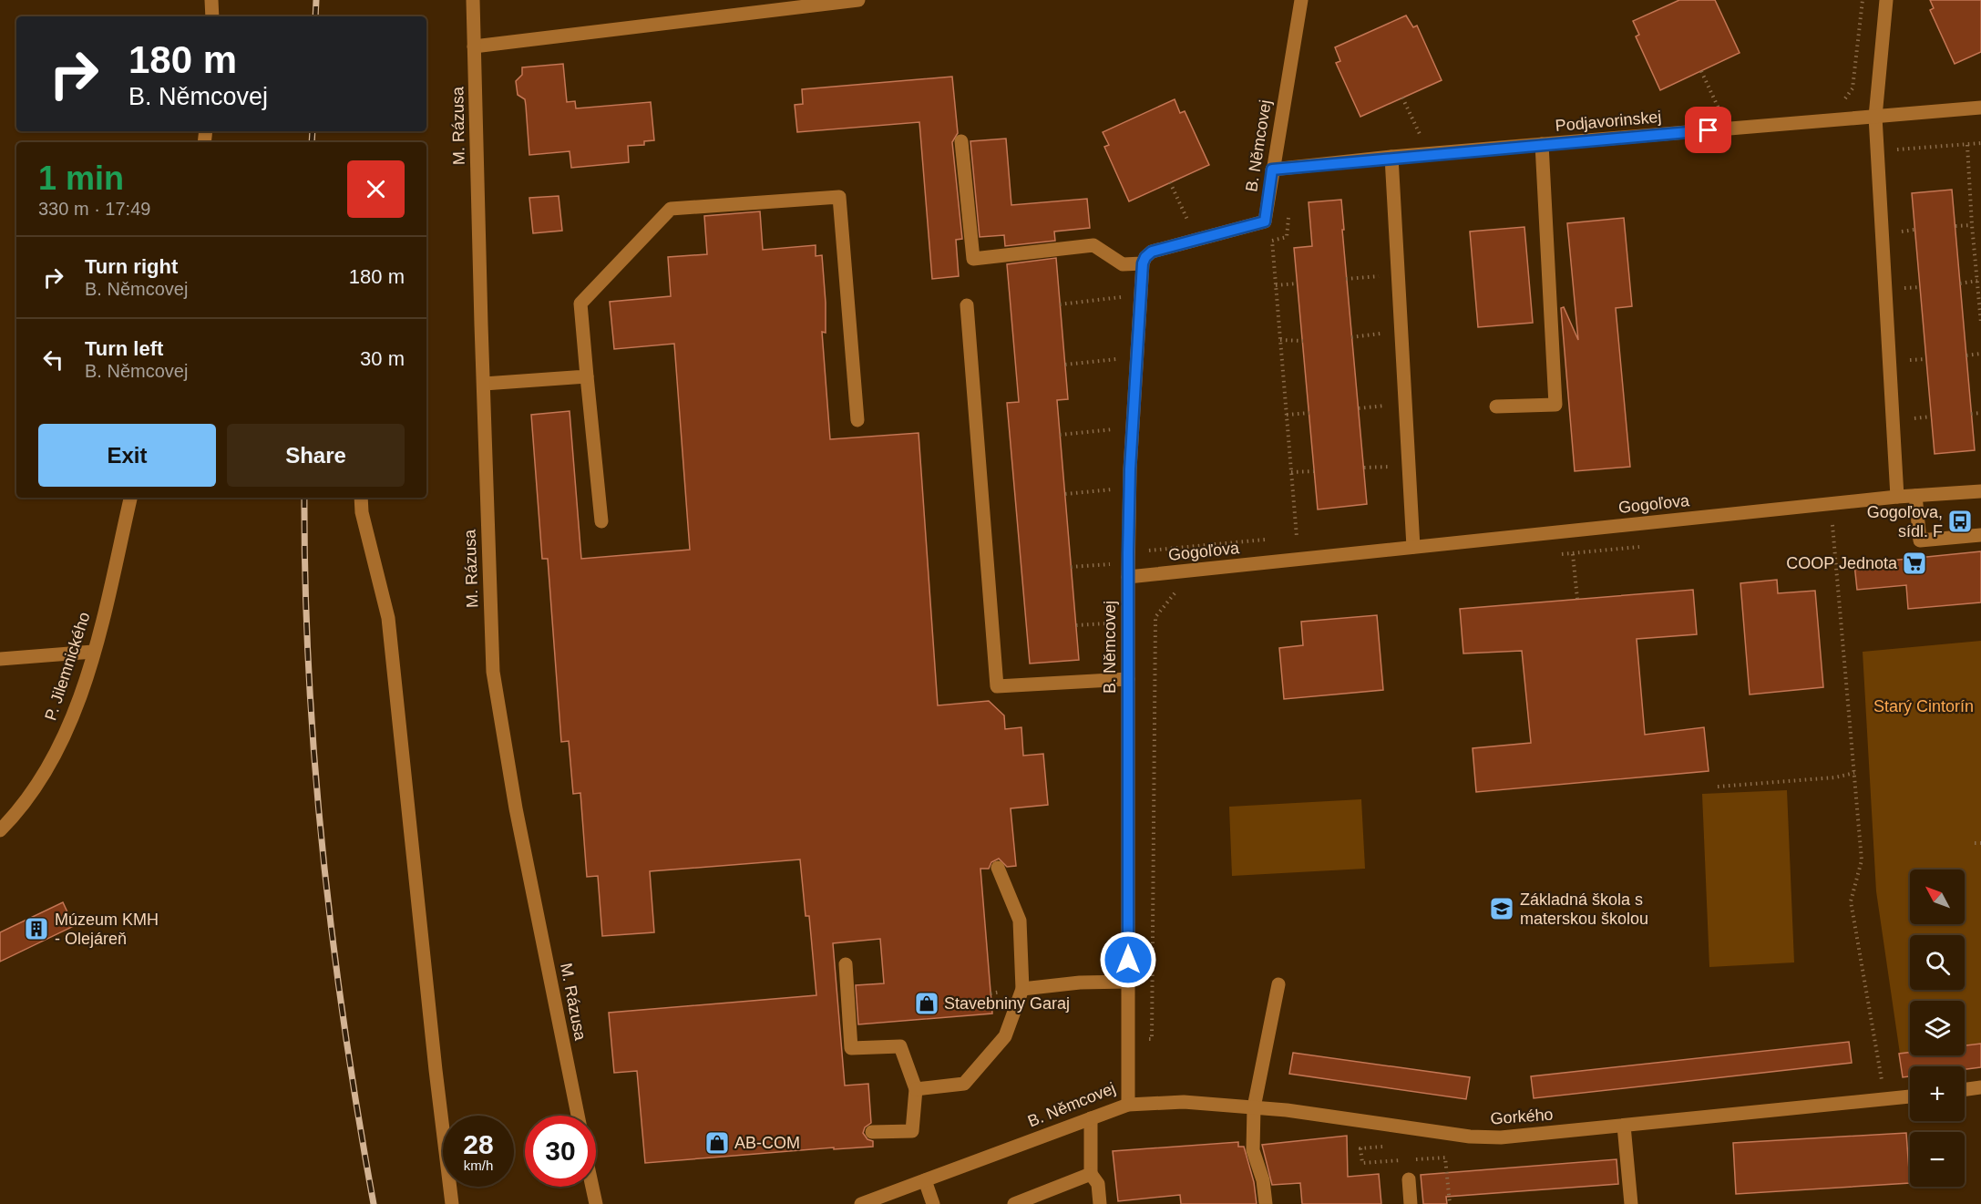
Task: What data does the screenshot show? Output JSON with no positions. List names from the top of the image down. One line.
{"streets":{"street":["Podjavorinskej","M. Rázusa","B. Němcovej","Gogoľova","P. Jilemnického","Gorkého"]},"crossings":[["Podjavorinskej","B. Němcovej"],["B. Němcovej","Gogoľova"],["B. Němcovej","Gorkého"]],"parks":["Starý Cintorín"],"places":{"bus stop":["Gogoľova, sídl. F"],"supermarket":["COOP Jednota"],"school or university":["Základná škola s materskou školou"],"building":["Múzeum KMH - Olejáreň"],"shop":["Stavebniny Garaj","AB-COM"]},"north":"top left","page":{"turn":["180 m","B. Němcovej"],"heading":["1 min","330 m · 17:49"],"list":[{"name":"Turn right","note":"B. Němcovej","value":"180 m"},{"name":"Turn left","note":"B. Němcovej","value":"30 m"}],"buttons":["Exit","Share"],"map_buttons":["+","−"],"speed":"28 km/h","limit":"30"}}
